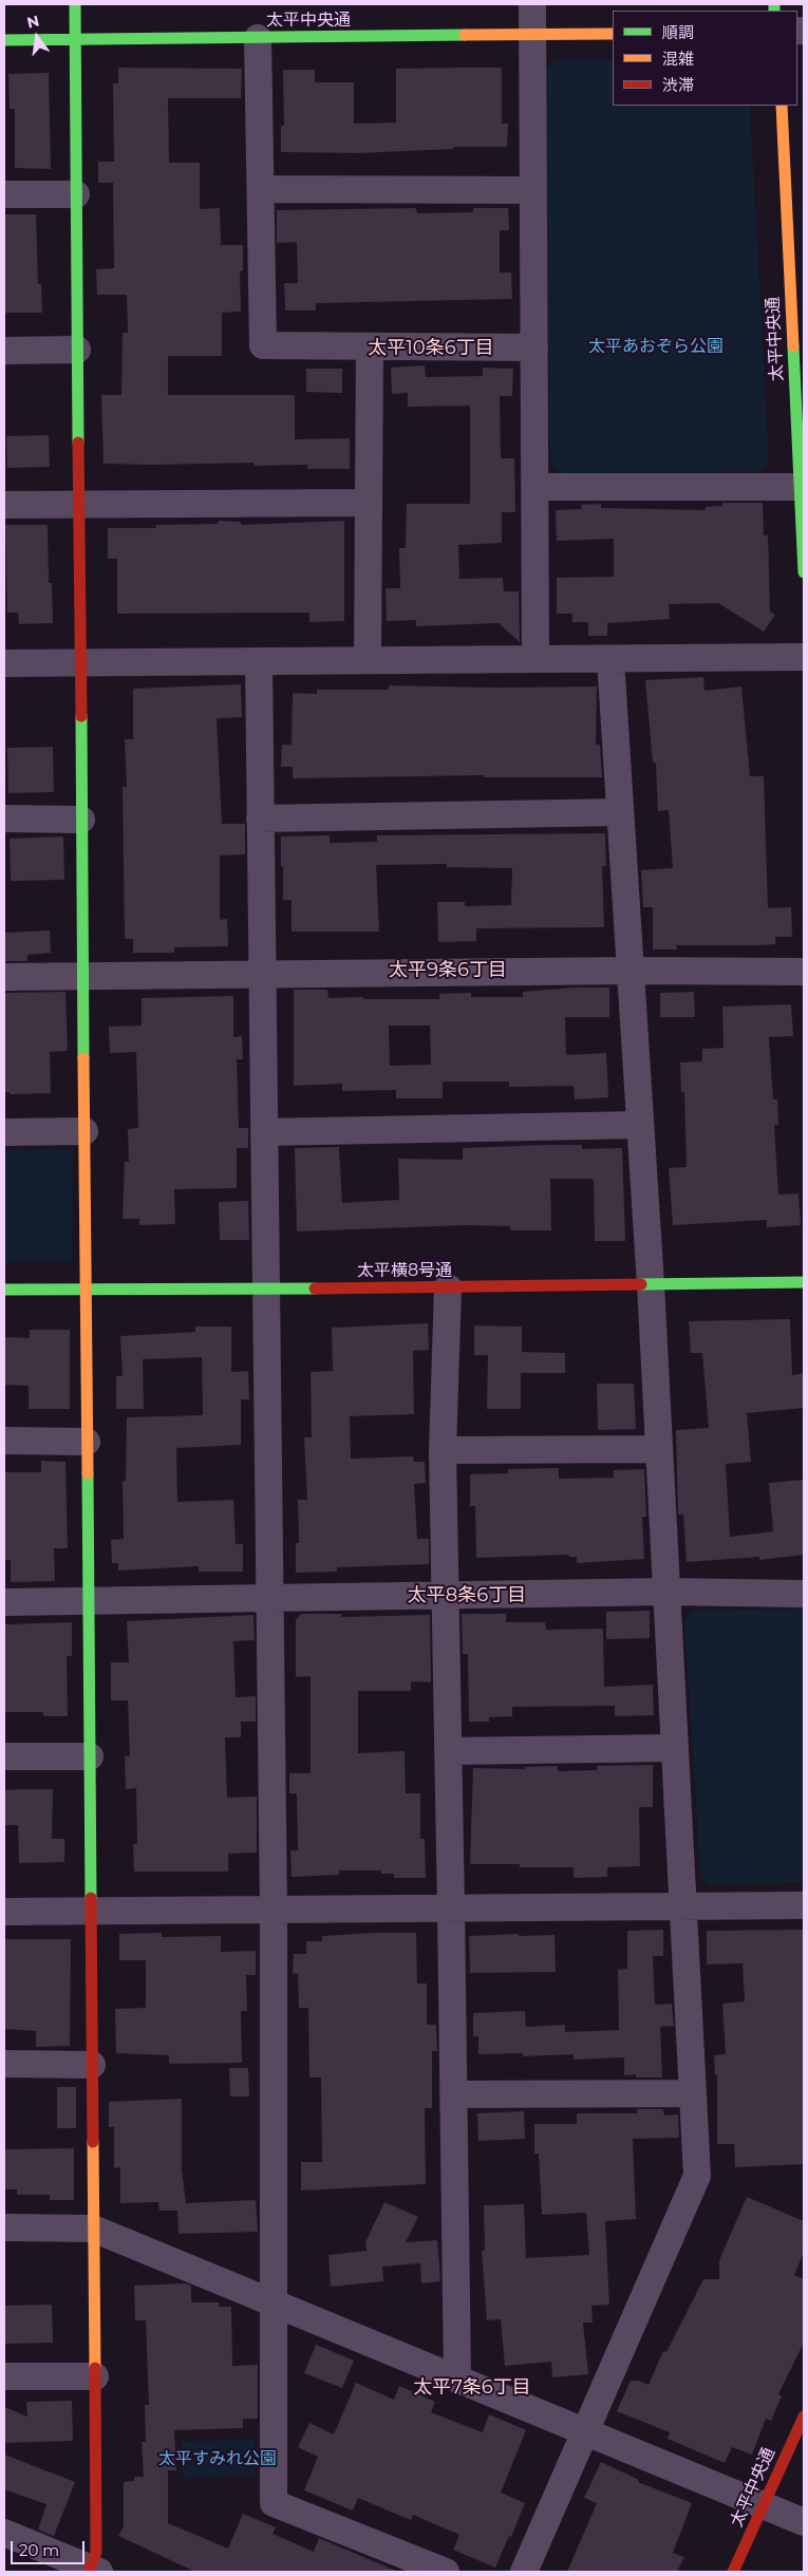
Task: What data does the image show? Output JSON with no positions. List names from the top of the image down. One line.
{"streets":{"street":["太平中央通","太平横8号通"]},"districts":["太平10条6丁目","太平9条6丁目","太平8条6丁目","太平7条6丁目"],"parks":["太平あおぞら公園","太平すみれ公園"],"legend":["順調","混雑","渋滞"],"scale_bar":"20 m","north":"top"}
